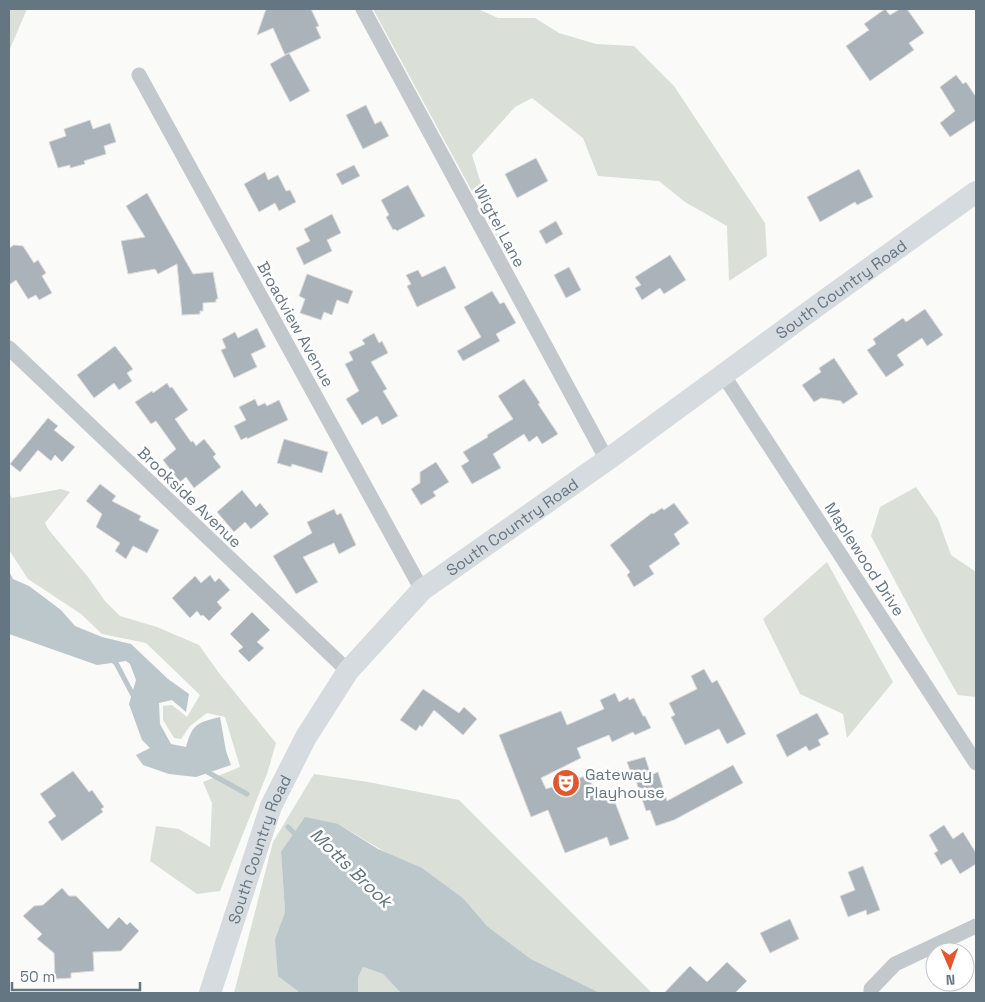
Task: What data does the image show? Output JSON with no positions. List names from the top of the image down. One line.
{"streets":{"main road":["South Country Road"],"street":["Wigtel Lane","Broadview Avenue","Brookside Avenue","Maplewood Drive"]},"crossings":[["Wigtel Lane","South Country Road"],["South Country Road","Broadview Avenue"],["South Country Road","Brookside Avenue"],["South Country Road","Maplewood Drive"]],"water":["Motts Brook"],"places":{"theatre":["Gateway Playhouse"]},"scale_bar":"50 m","north":"bottom"}
